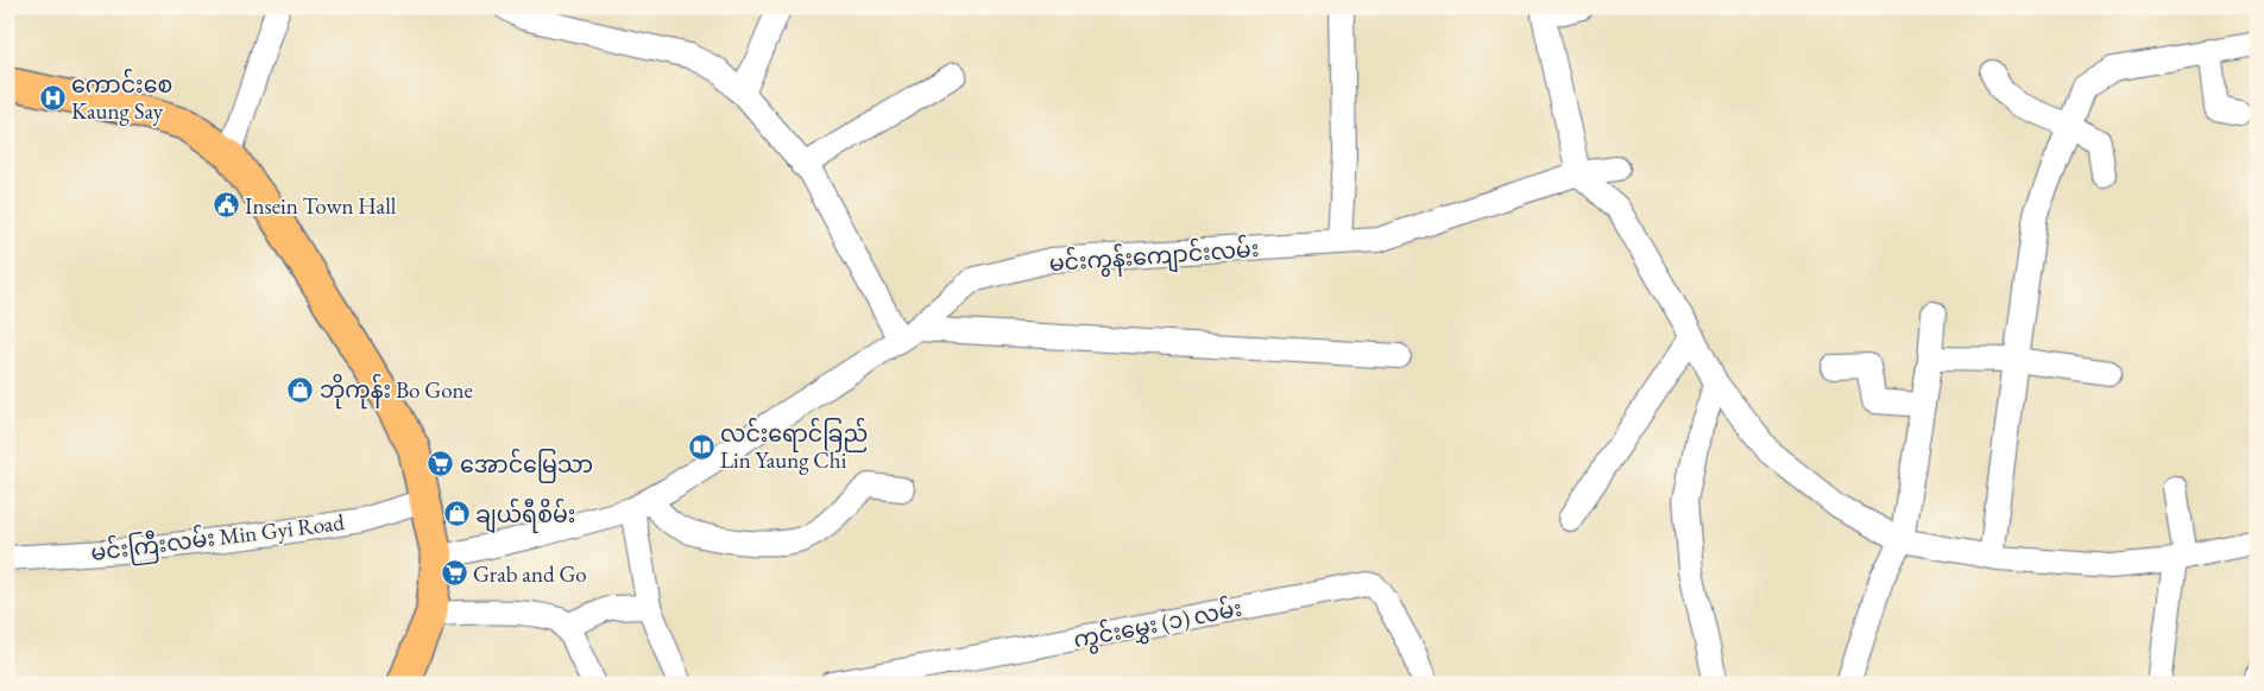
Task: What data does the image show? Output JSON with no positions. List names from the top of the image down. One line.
{"streets":{"street":["မင်းကွန်းကျောင်းလမ်း","မင်းကြီးလမ်း Min Gyi Road","ကွင်းမွှေး (၁) လမ်း"]},"places":{"hospital":["ကောင်းစေ Kaung Say"],"public building":["Insein Town Hall"],"shop":["ဘိုကုန်း Bo Gone","ချယ်ရီစိမ်း"],"library":["လင်းရောင်ခြည် Lin Yaung Chi"],"supermarket":["အောင်မြေသာ","Grab and Go"]}}
